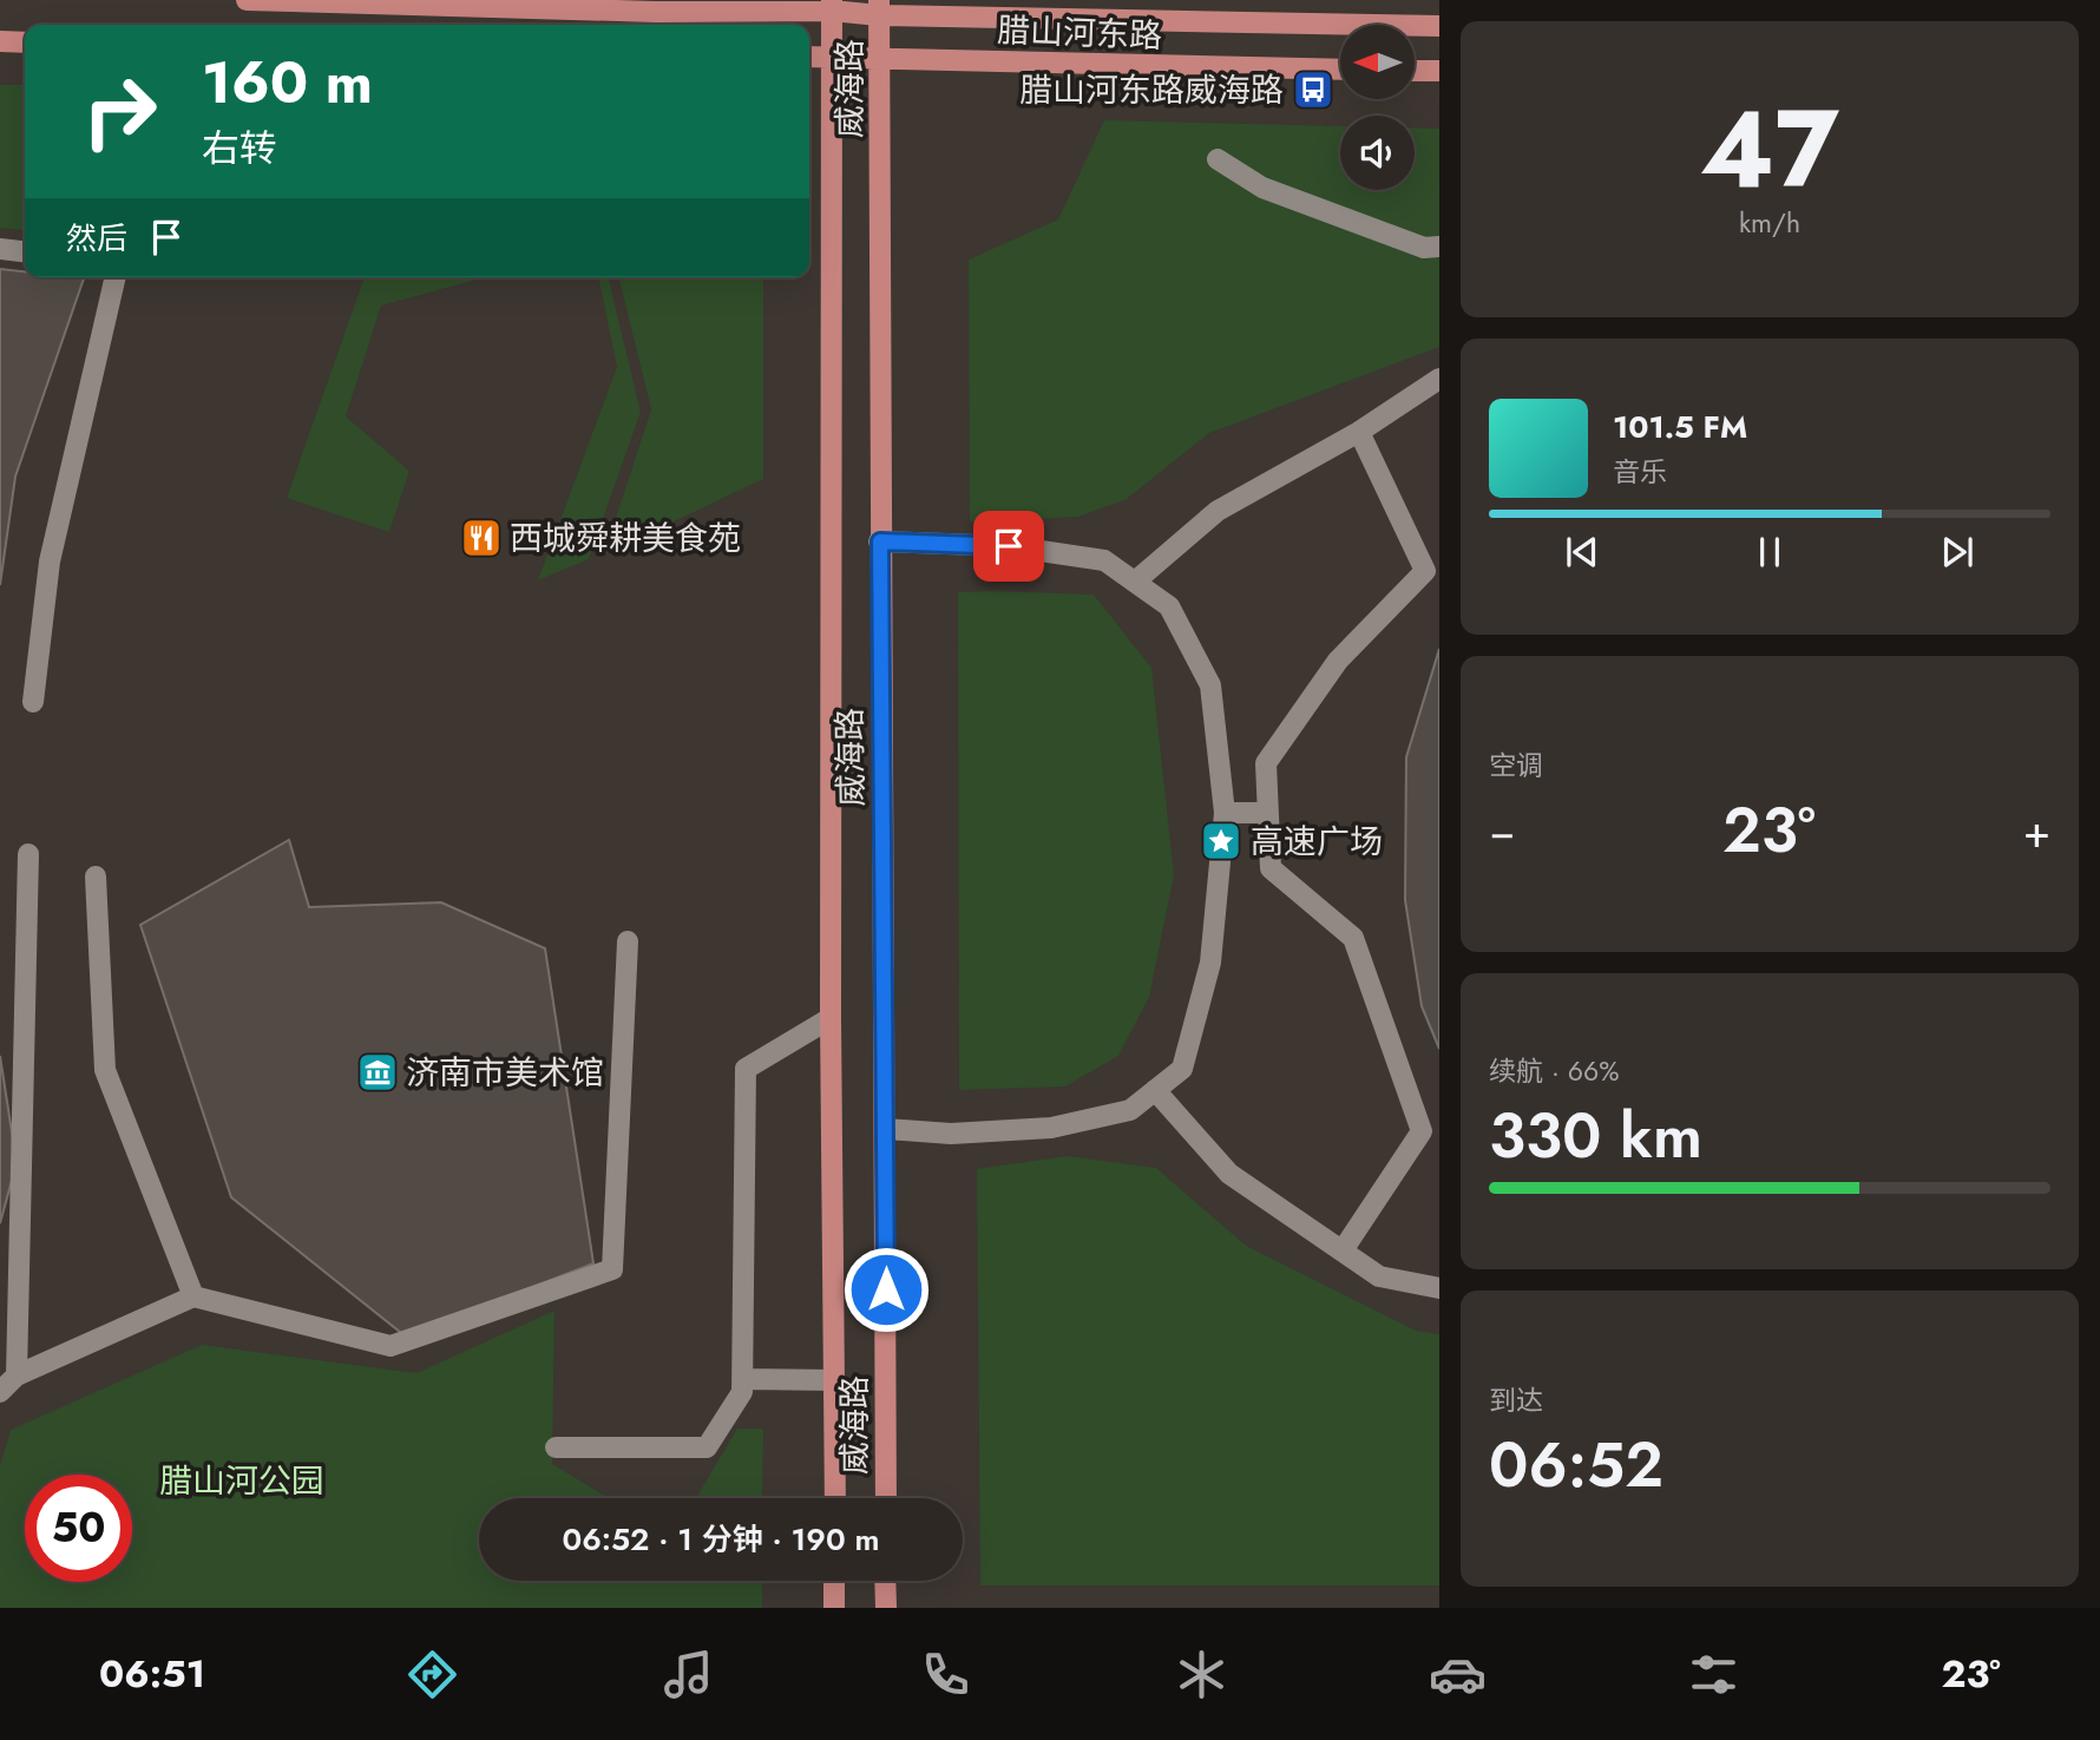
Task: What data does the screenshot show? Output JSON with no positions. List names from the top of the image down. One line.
{"streets":{"main road":["腊山河东路","威海路"]},"crossings":[["腊山河东路","威海路"]],"parks":["腊山河公园"],"places":{"bus stop":["腊山河东路威海路"],"restaurant":["西城舜耕美食苑"],"place":["高速广场"],"museum":["济南市美术馆"]},"north":"left","page":{"tile":[["47","km/h"],"空调",["续航 · 66%","330 km"],["到达","06:52"]],"turn":["160 m","右转"],"then":"然后","song":["101.5 FM","音乐"],"heat":["−","23°","+"],"limit":"50","trip":"06:52 · 1 分钟 · 190 m","tabs":["06:51","23°"]}}
